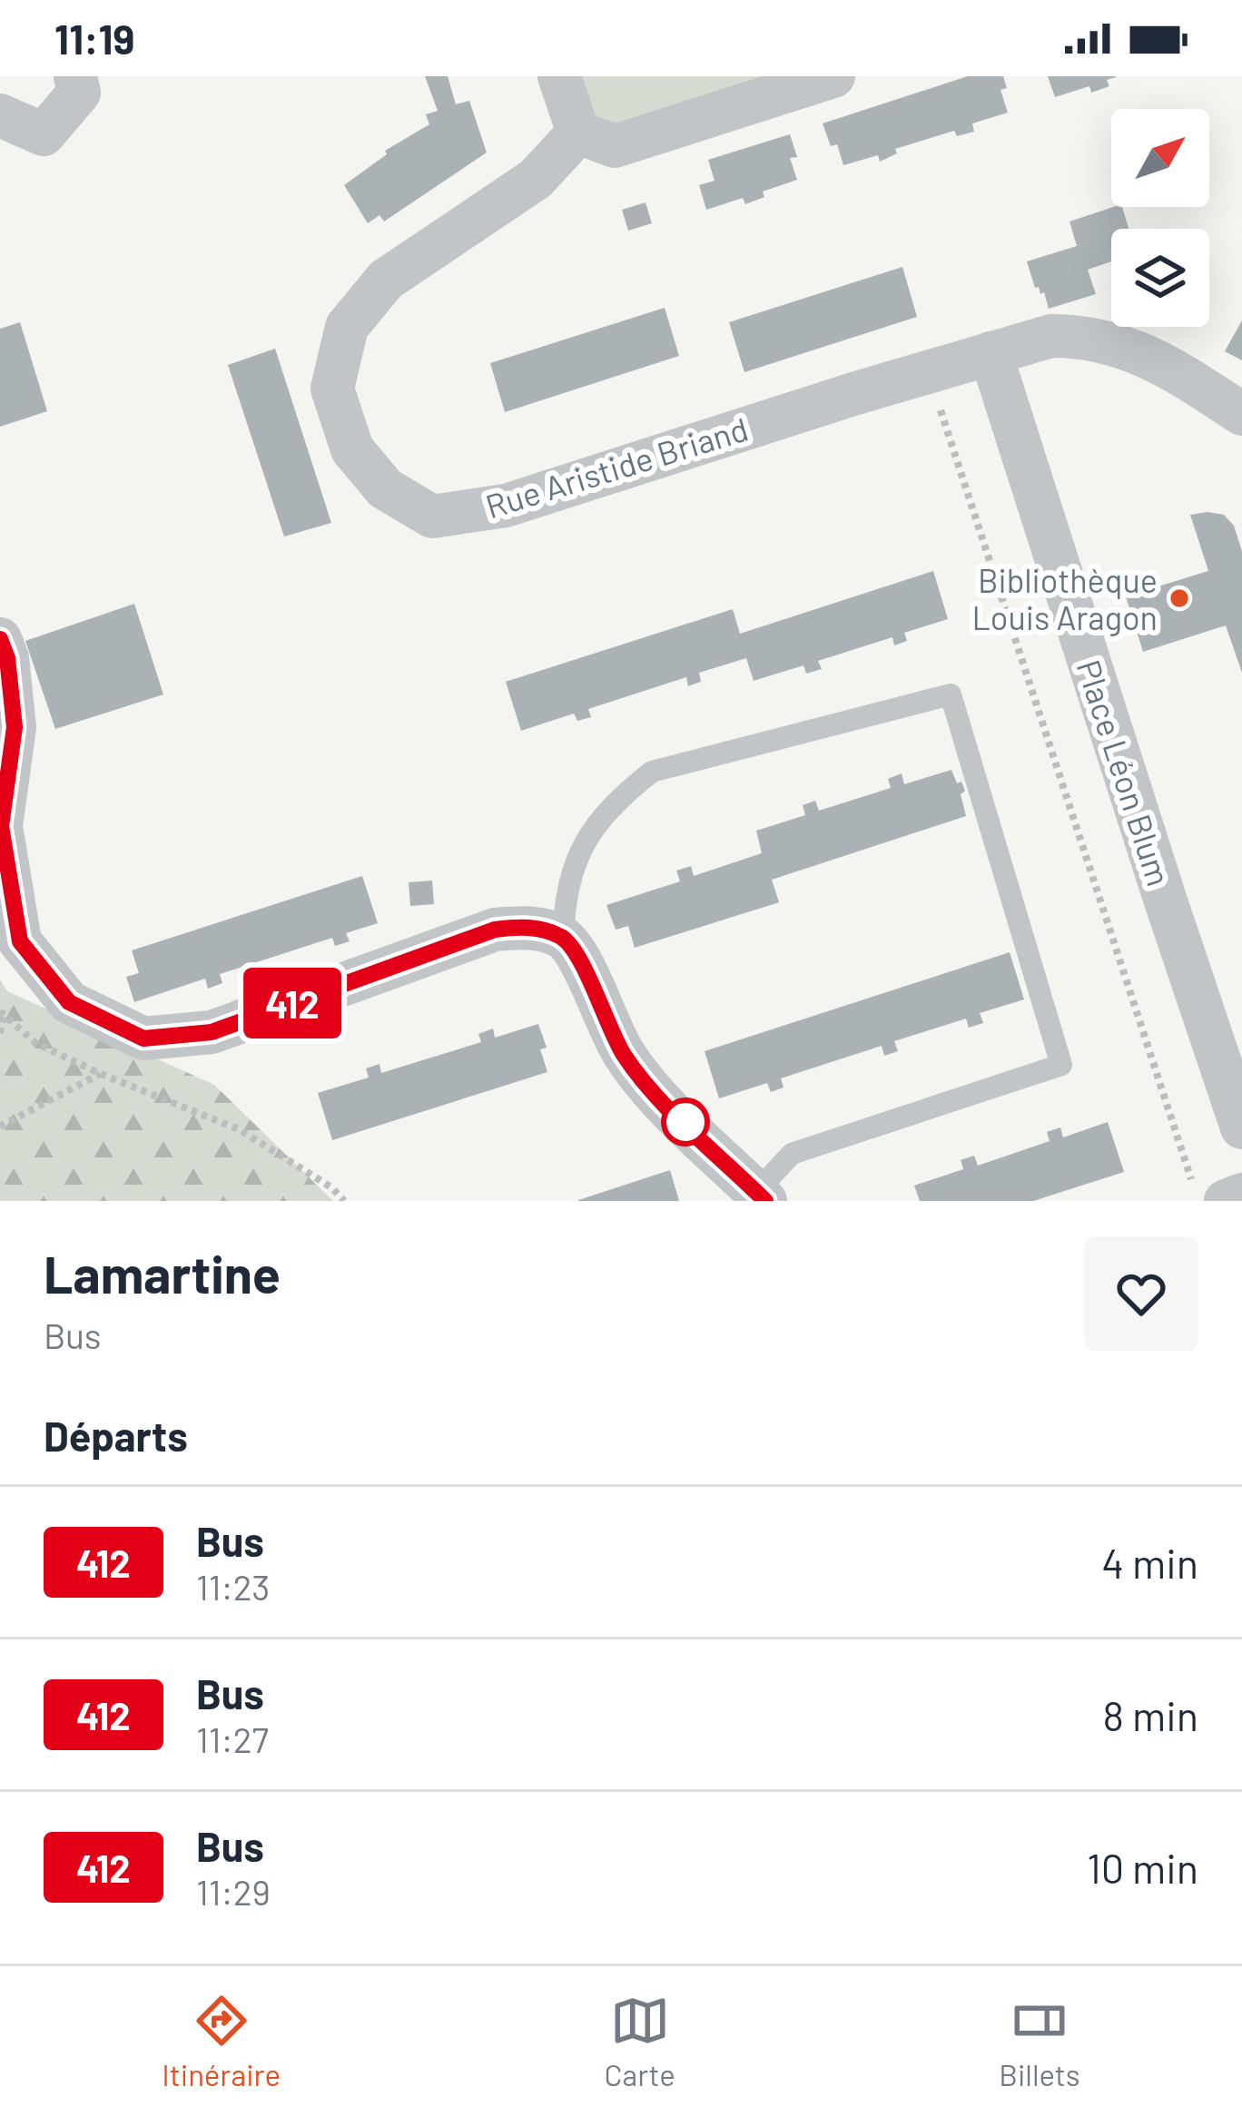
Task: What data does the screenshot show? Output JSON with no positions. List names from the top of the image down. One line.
{"streets":{"street":["Rue Aristide Briand","Place Léon Blum"]},"crossings":[["Rue Aristide Briand","Place Léon Blum"]],"places":["Bibliothèque Louis Aragon"],"lines":["bus line 412"],"north":"top right","page":{"status":"11:19","on_map":"412","heading":[["Lamartine","Bus"],"Départs"],"list":[{"mark":"412","name":"Bus","note":"11:23","value":"4 min"},{"mark":"412","name":"Bus","note":"11:27","value":"8 min"},{"mark":"412","name":"Bus","note":"11:29","value":"10 min"}],"tabs":["Itinéraire","Carte","Billets"]}}
